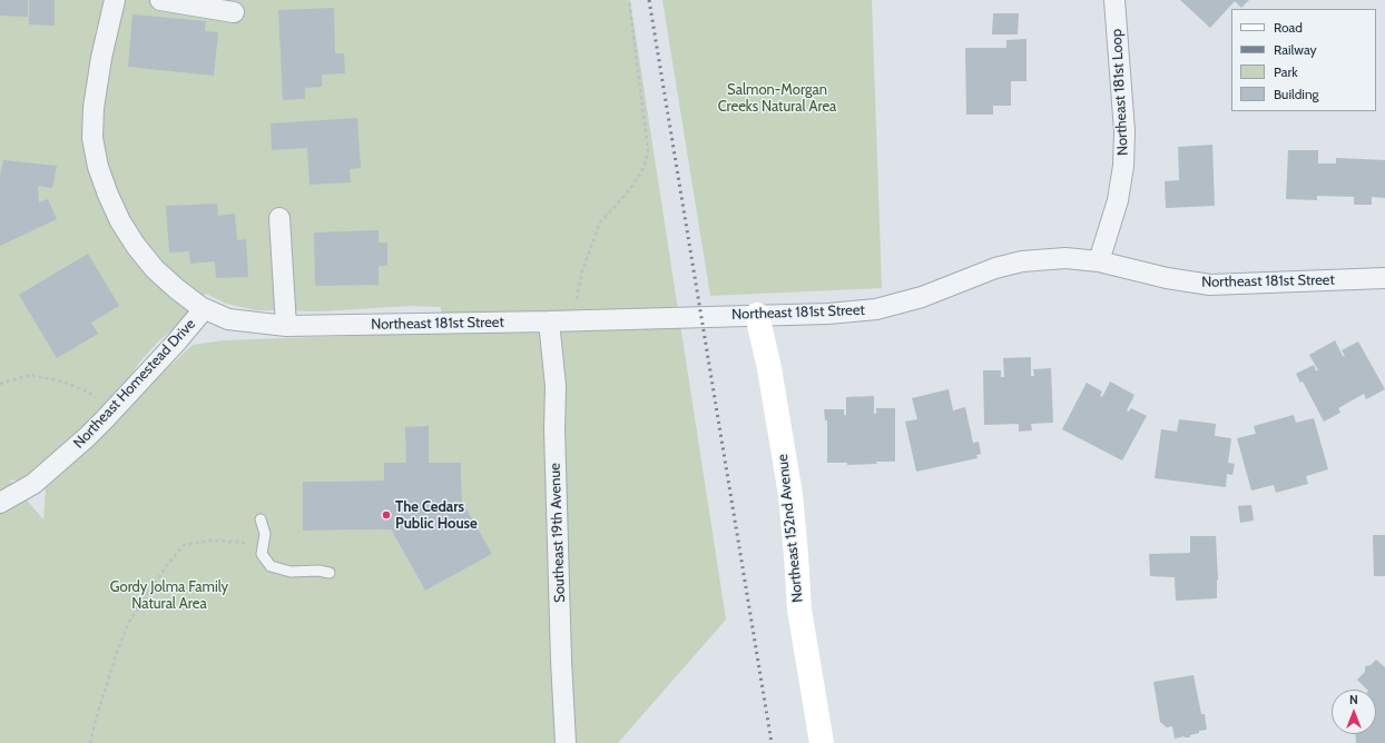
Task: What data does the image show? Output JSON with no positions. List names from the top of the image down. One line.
{"streets":{"street":["Northeast 181st Loop","Northeast 181st Street","Northeast Homestead Drive","Northeast 152nd Avenue","Southeast 19th Avenue"]},"crossings":[["Northeast 181st Loop","Northeast 181st Street"],["Northeast 181st Street","Northeast Homestead Drive"],["Northeast 181st Street","Northeast 152nd Avenue"],["Northeast 181st Street","Southeast 19th Avenue"]],"parks":["Salmon-Morgan Creeks Natural Area","Gordy Jolma Family Natural Area"],"places":["The Cedars Public House"],"legend":["Road","Railway","Park","Building"],"north":"top"}
